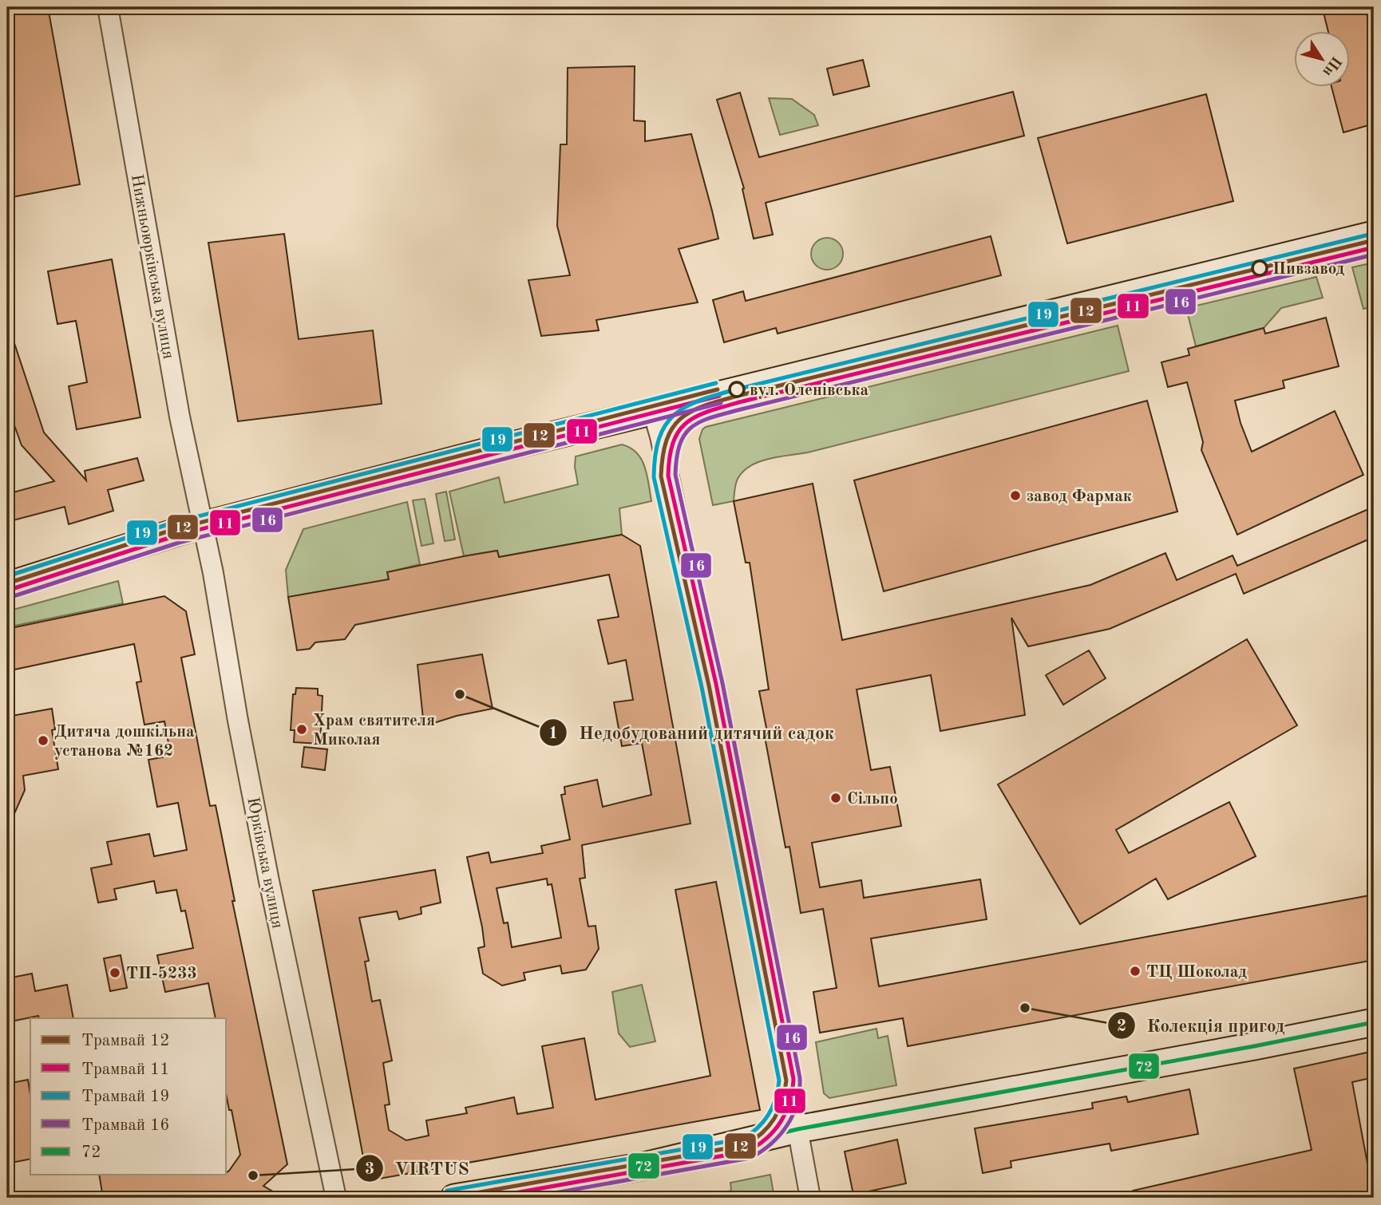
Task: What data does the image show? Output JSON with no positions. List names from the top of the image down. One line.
{"streets":{"street":["Нижньоюрківська вулиця","Юрківська вулиця"]},"crossings":[["Нижньоюрківська вулиця","Юрківська вулиця"]],"places":["Пивзавод","вул. Оленівська","завод Фармак","Недобудований дитячий садок","Храм святителя Миколая","Дитяча дошкільна установа №162","Сільпо","ТЦ Шоколад","ТП-5233","Колекція пригод","VIRTUS"],"lines":["tram line 19","tram line 12","tram line 11","tram line 16","transit line 72"],"legend":["Трамвай 12","Трамвай 11","Трамвай 19","Трамвай 16","72"],"north":"bottom right"}
